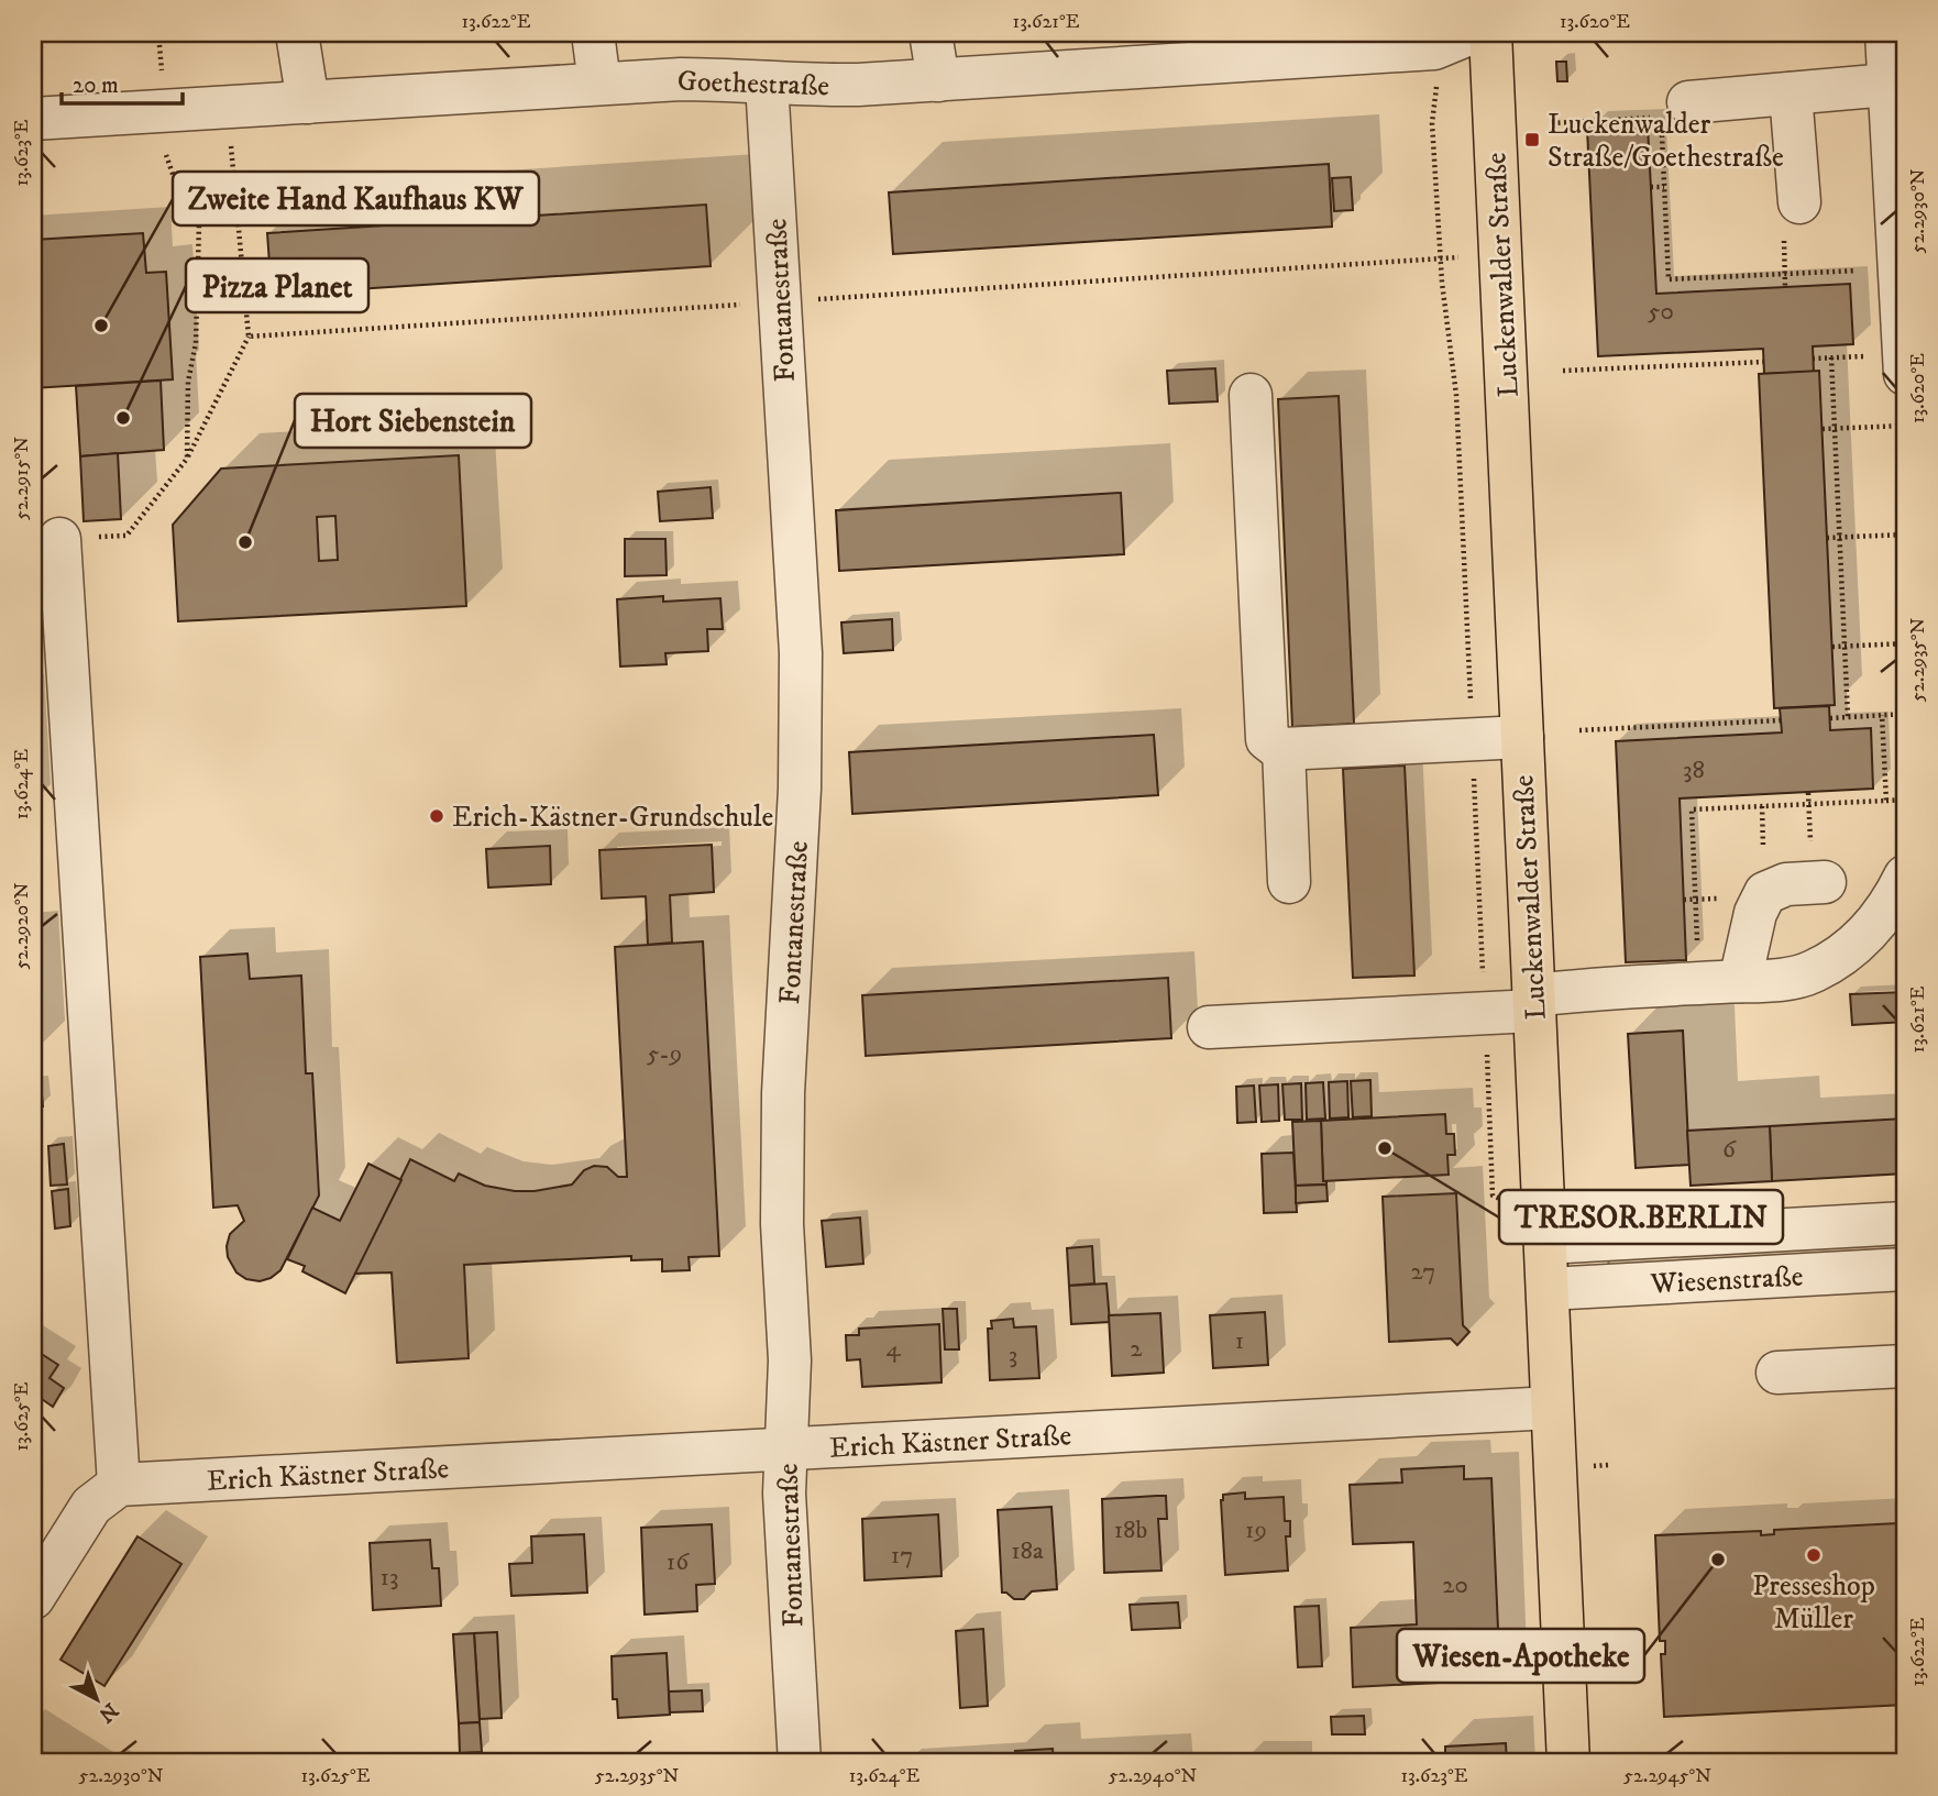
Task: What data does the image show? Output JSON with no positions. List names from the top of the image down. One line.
{"streets":{"main road":["Luckenwalder Straße"],"street":["Goethestraße","Fontanestraße","Wiesenstraße","Erich Kästner Straße"]},"crossings":[["Goethestraße","Fontanestraße"],["Luckenwalder Straße","Wiesenstraße"],["Luckenwalder Straße","Erich Kästner Straße"],["Fontanestraße","Erich Kästner Straße"]],"places":{"transit":["Luckenwalder Straße/Goethestraße"],"other":["Zweite Hand Kaufhaus KW","Pizza Planet","Hort Siebenstein","Erich-Kästner-Grundschule","TRESOR.BERLIN","Presseshop Müller","Wiesen-Apotheke"]},"house_numbers":["50","38","5-9","6","27","1","4","2","3","18b","19","18a","17","16","13","20"],"scale_bar":"20 m","north":"bottom right","coordinates":["13.622°E","13.621°E","13.620°E","13.623°E","52.2930°N","52.2915°N","52.2935°N","13.624°E","52.2920°N","13.625°E","52.2940°N","52.2945°N"]}
